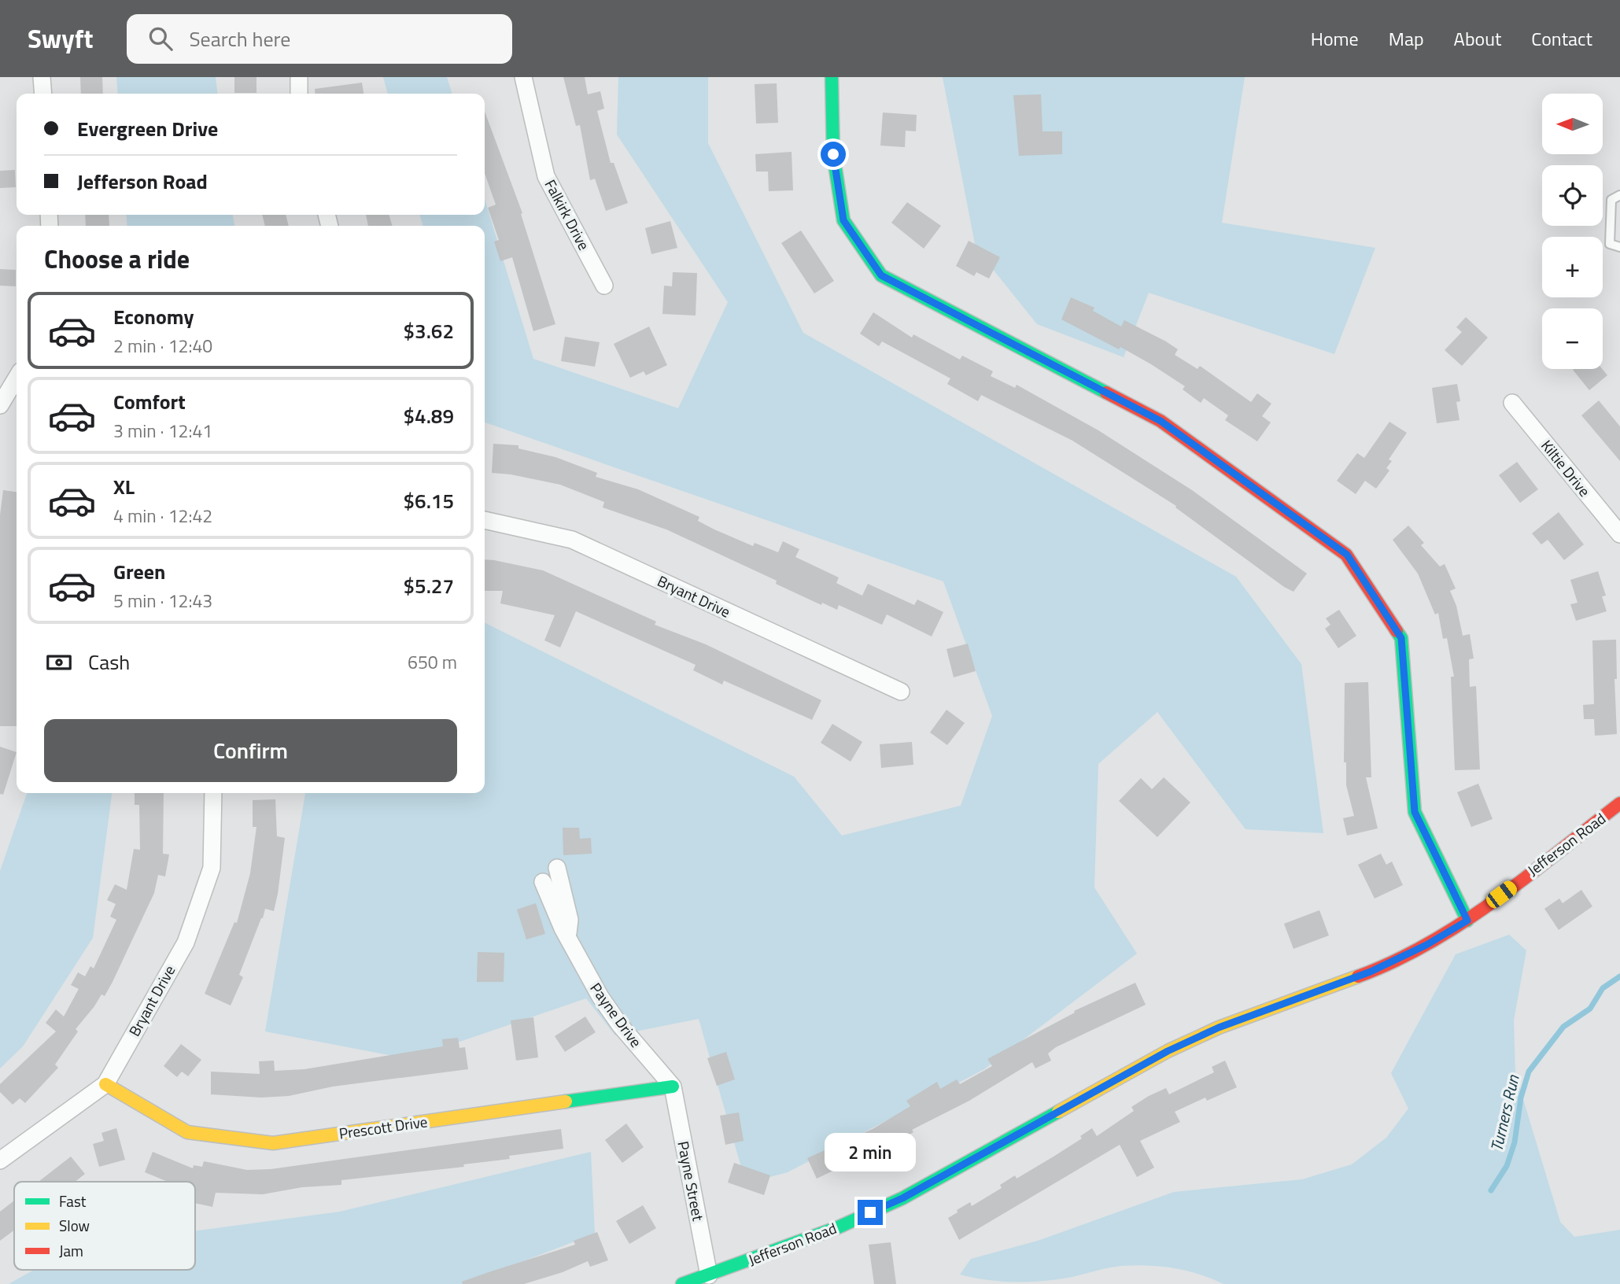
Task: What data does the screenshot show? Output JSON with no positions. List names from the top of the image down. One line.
{"streets":{"street":["Falkirk Drive","Kiltie Drive","Bryant Drive","Jefferson Road","Payne Drive","Prescott Drive","Payne Street"]},"crossings":[["Bryant Drive","Prescott Drive"],["Jefferson Road","Payne Street"],["Payne Drive","Prescott Drive"],["Payne Drive","Payne Street"],["Prescott Drive","Payne Street"]],"water":["Turners Run"],"legend":["Fast","Slow","Jam"],"north":"left","page":{"header":"Swyft","search":"Search here","nav":["Home","Map","About","Contact"],"map_buttons":["+","−"],"banner":["Evergreen Drive","Jefferson Road"],"heading":"Choose a ride","list":[{"name":"Economy","note":"2 min · 12:40","value":"$3.62"},{"name":"Comfort","note":"3 min · 12:41","value":"$4.89"},{"name":"XL","note":"4 min · 12:42","value":"$6.15"},{"name":"Green","note":"5 min · 12:43","value":"$5.27"}],"pay":["Cash","650 m"],"buttons":"Confirm","bubble":"2 min"}}
